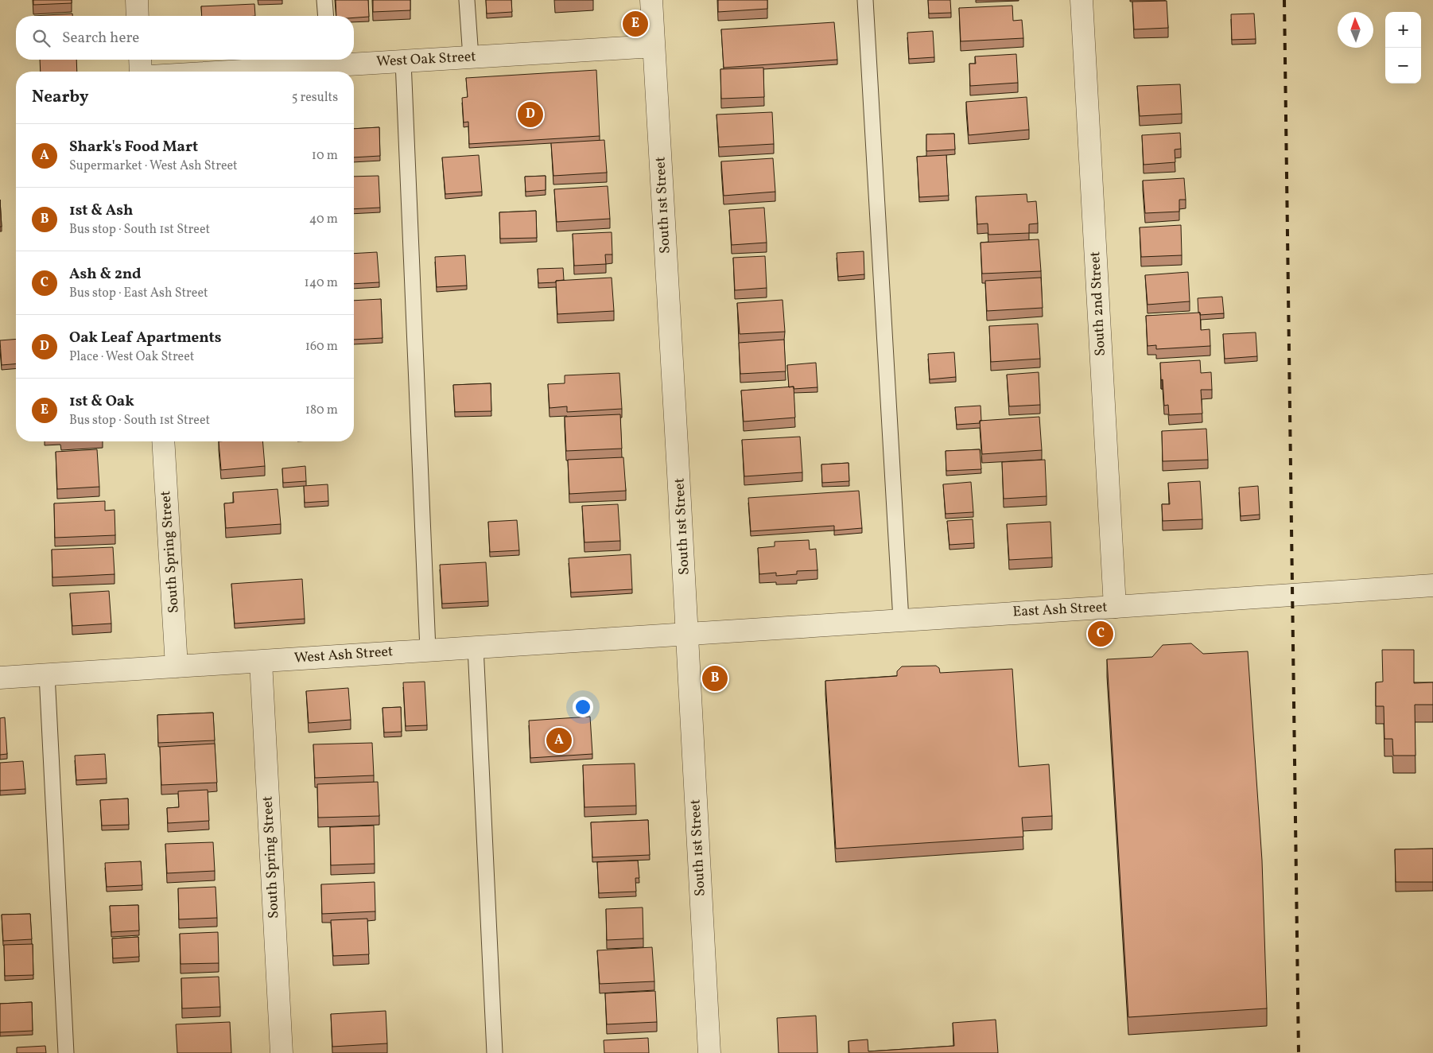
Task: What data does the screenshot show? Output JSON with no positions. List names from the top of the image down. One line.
{"streets":{"street":["West Oak Street","South 1st Street","South 2nd Street","South Spring Street","East Ash Street","West Ash Street"]},"crossings":[["West Oak Street","South 1st Street"],["South 1st Street","East Ash Street"],["South 1st Street","West Ash Street"],["South 2nd Street","East Ash Street"],["South Spring Street","West Ash Street"],["East Ash Street","West Ash Street"]],"north":"top","page":{"pins":["E","D","C","B","A"],"map_buttons":["+","−"],"search":"Search here","heading":["Nearby","5 results"],"list":[{"mark":"A","name":"Shark's Food Mart","note":"Supermarket · West Ash Street","value":"10 m"},{"mark":"B","name":"1st & Ash","note":"Bus stop · South 1st Street","value":"40 m"},{"mark":"C","name":"Ash & 2nd","note":"Bus stop · East Ash Street","value":"140 m"},{"mark":"D","name":"Oak Leaf Apartments","note":"Place · West Oak Street","value":"160 m"},{"mark":"E","name":"1st & Oak","note":"Bus stop · South 1st Street","value":"180 m"}]}}
